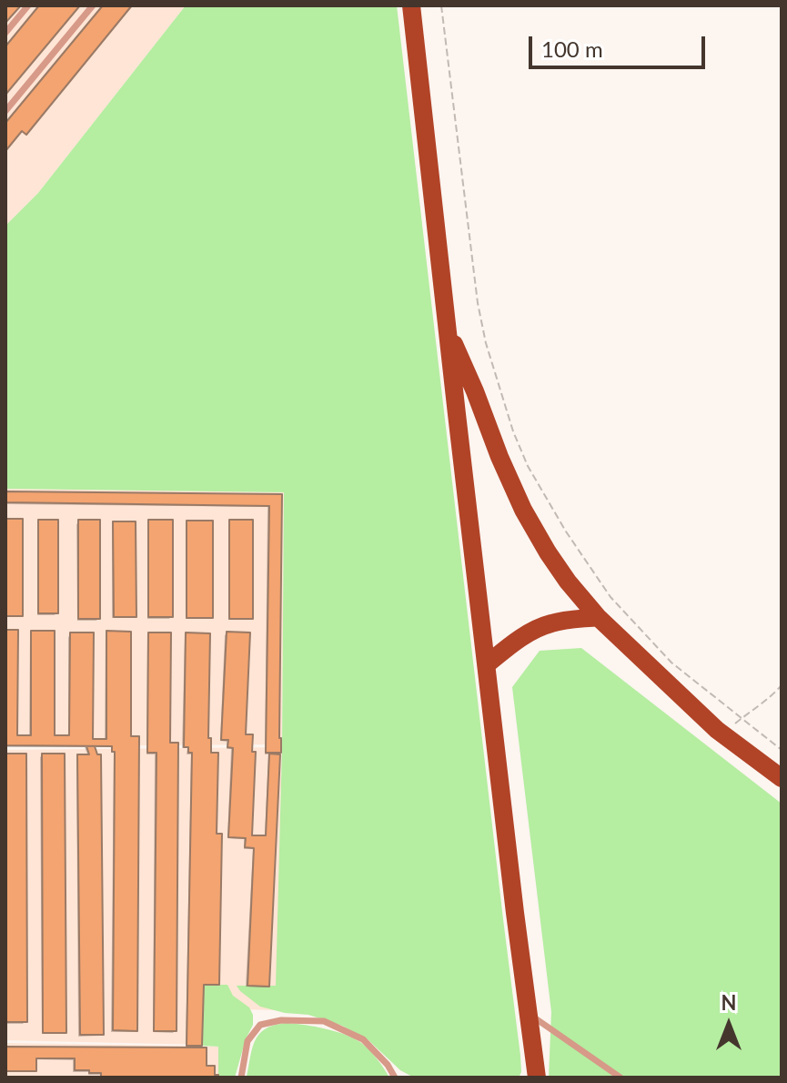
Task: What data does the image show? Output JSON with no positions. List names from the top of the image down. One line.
{"scale_bar":"100 m","north":"top"}
